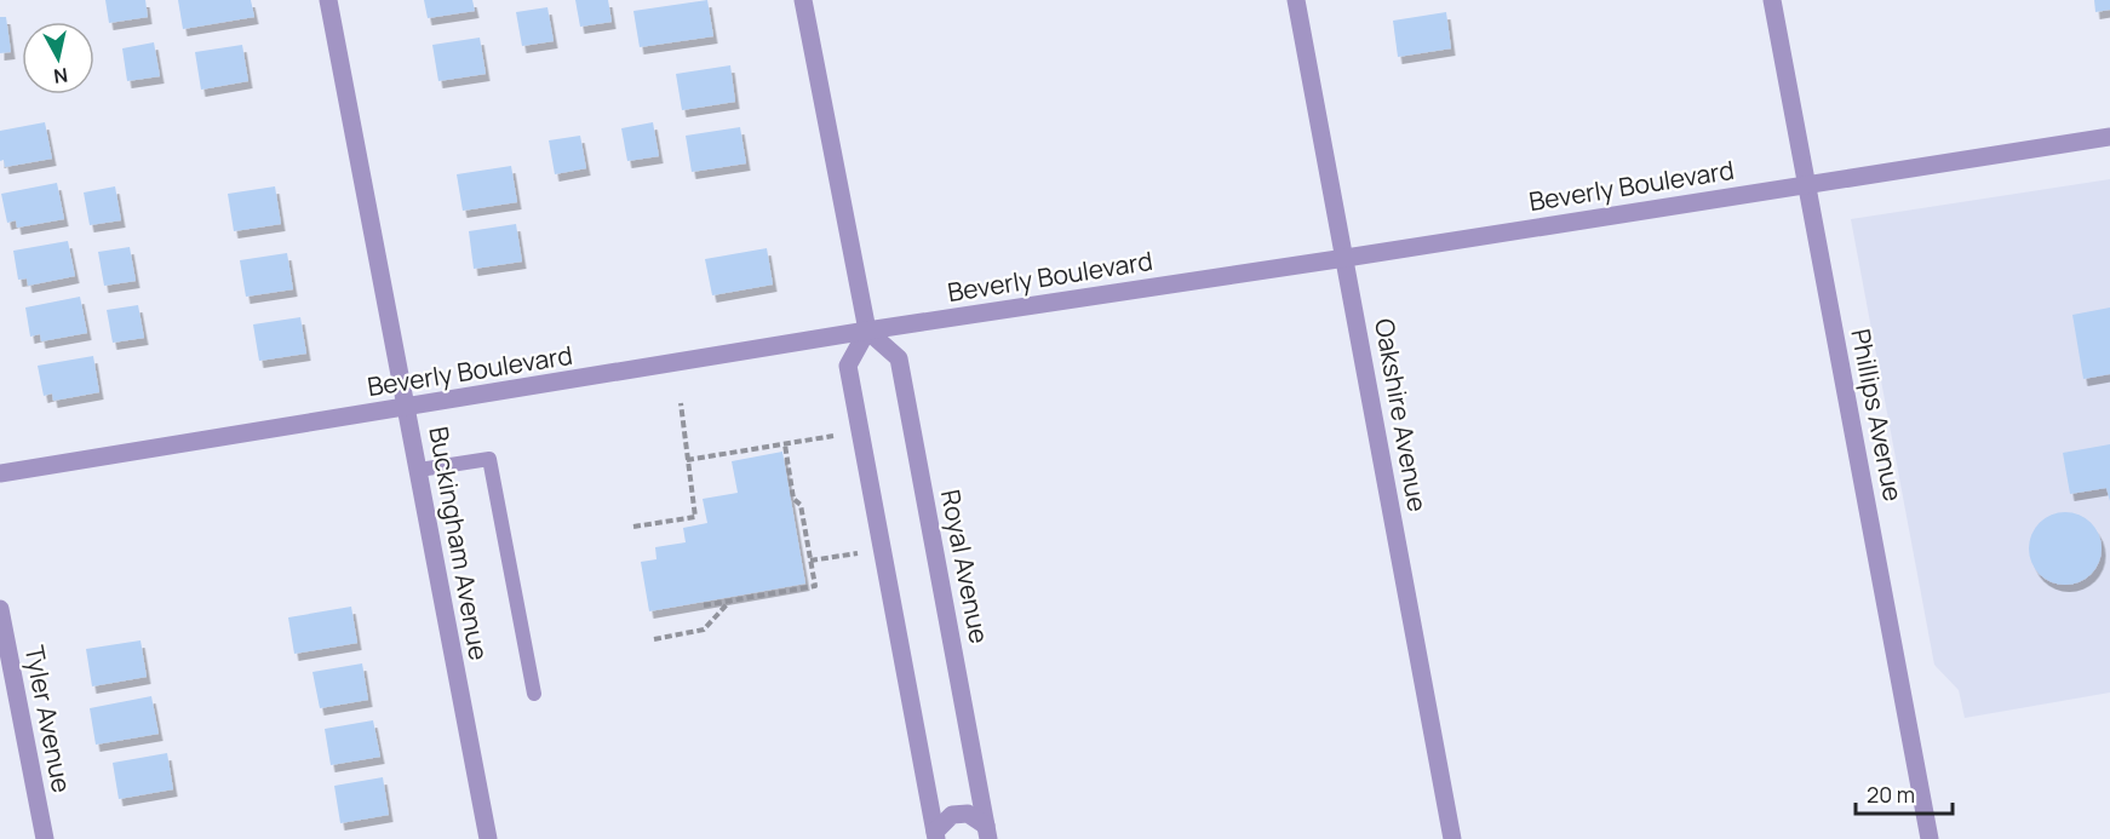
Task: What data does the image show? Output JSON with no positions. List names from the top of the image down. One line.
{"streets":{"street":["Beverly Boulevard","Oakshire Avenue","Phillips Avenue","Buckingham Avenue","Royal Avenue","Tyler Avenue"]},"crossings":[["Beverly Boulevard","Oakshire Avenue"],["Beverly Boulevard","Phillips Avenue"],["Beverly Boulevard","Buckingham Avenue"],["Beverly Boulevard","Royal Avenue"]],"scale_bar":"20 m","north":"bottom"}
